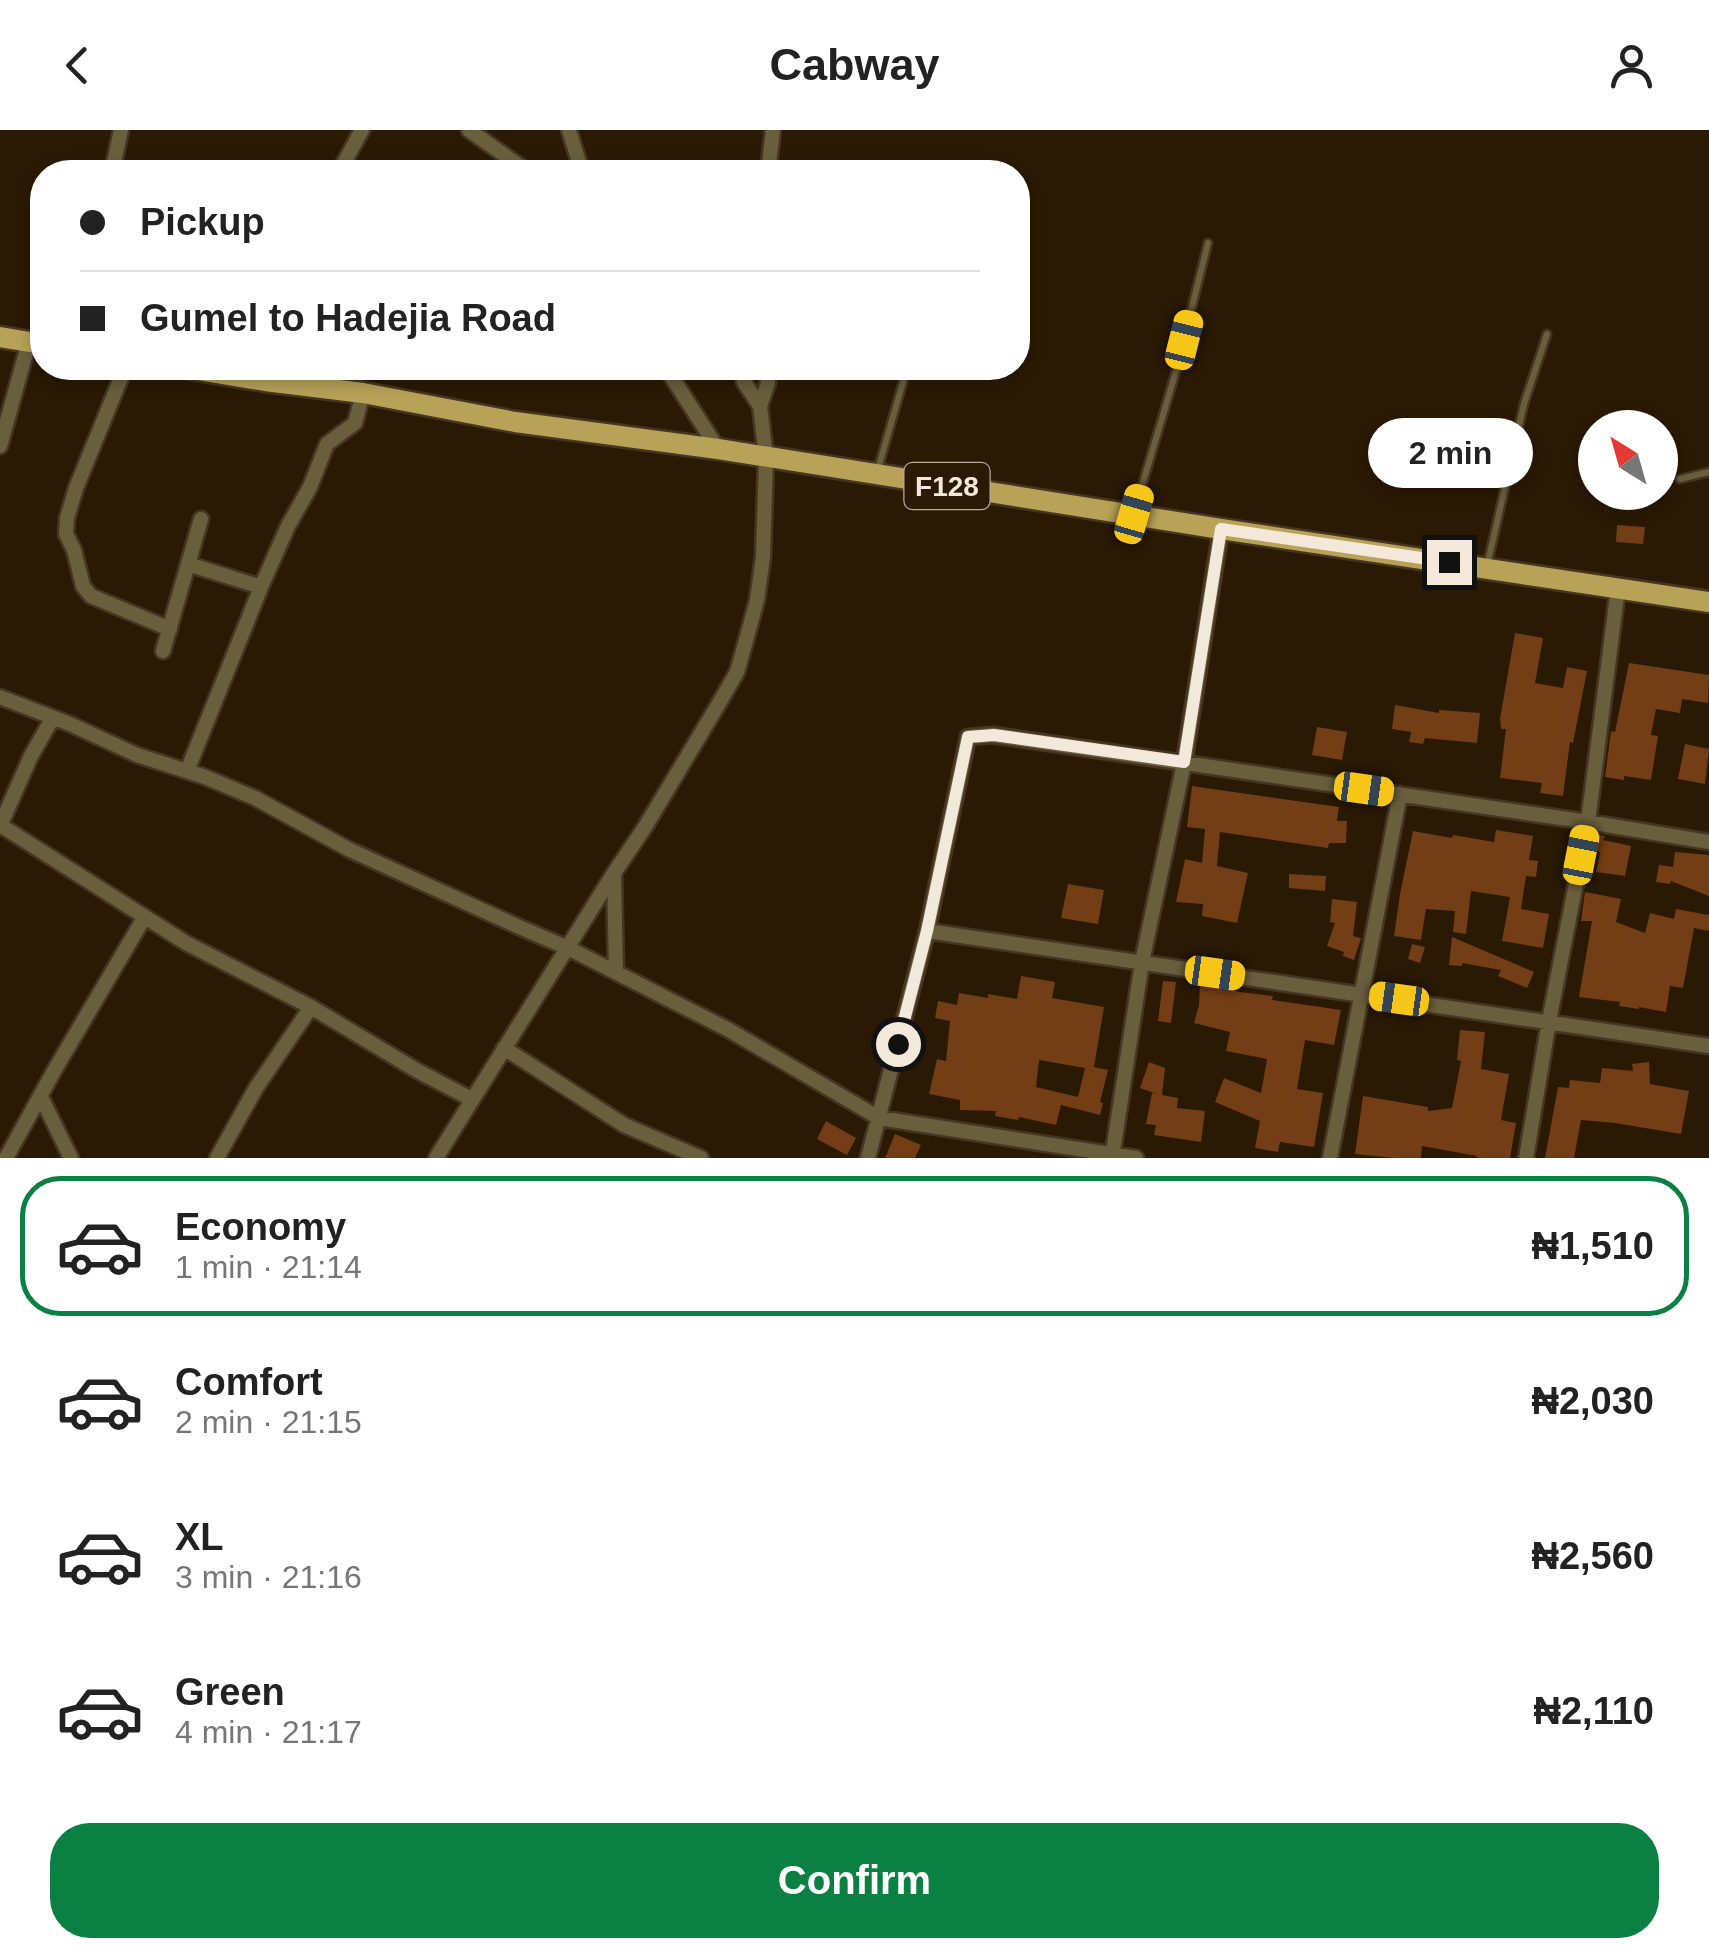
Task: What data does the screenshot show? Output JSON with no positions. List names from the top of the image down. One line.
{"streets":{"main road":["F128"]},"north":"top left","page":{"header":"Cabway","banner":["Pickup","Gumel to Hadejia Road"],"bubble":"2 min","list":[{"name":"Economy","note":"1 min · 21:14","value":"₦1,510"},{"name":"Comfort","note":"2 min · 21:15","value":"₦2,030"},{"name":"XL","note":"3 min · 21:16","value":"₦2,560"},{"name":"Green","note":"4 min · 21:17","value":"₦2,110"}],"buttons":"Confirm"}}
